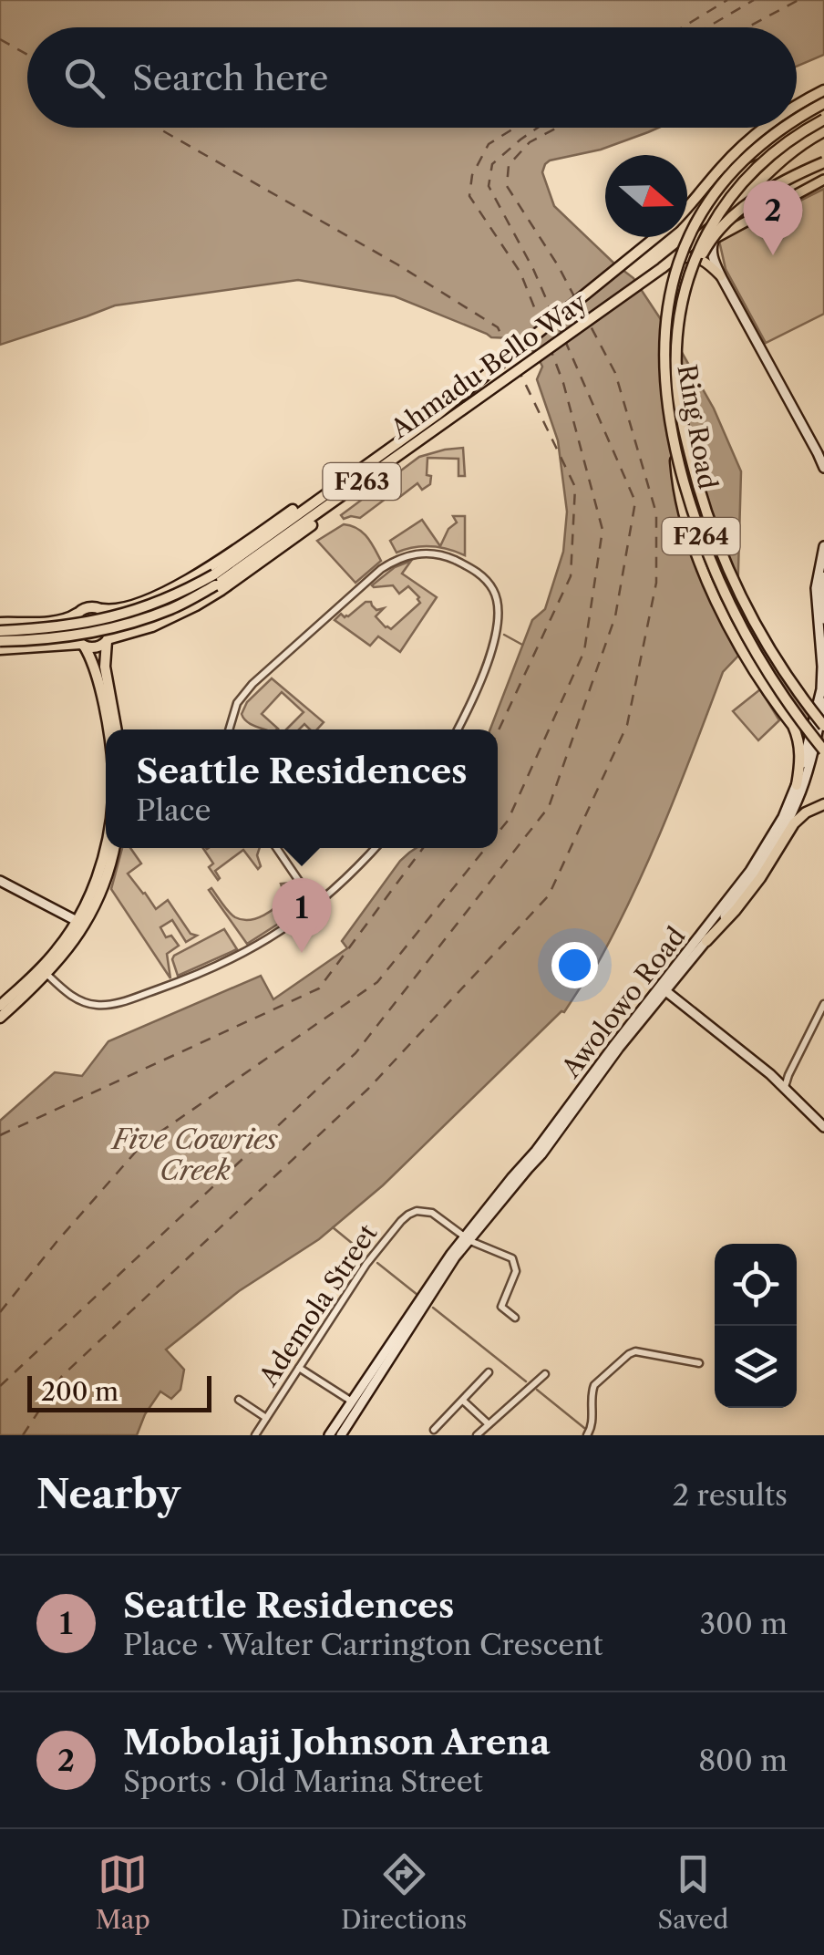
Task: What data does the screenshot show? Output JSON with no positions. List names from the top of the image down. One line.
{"streets":{"highway":["Ahmadu Bello Way","Ring Road","F263","F264"],"main road":["Awolowo Road"],"street":["Ademola Street"]},"crossings":[["Ring Road","F264"],["Awolowo Road","Ademola Street"]],"water":["Five Cowries Creek"],"scale_bar":"200 m","north":"right","page":{"search":"Search here","pins":["2","1"],"popup":["Seattle Residences","Place"],"scale":"200 m","heading":["Nearby","2 results"],"list":[{"mark":"1","name":"Seattle Residences","note":"Place · Walter Carrington Crescent","value":"300 m"},{"mark":"2","name":"Mobolaji Johnson Arena","note":"Sports · Old Marina Street","value":"800 m"}],"nav":["Map","Directions","Saved"]}}
